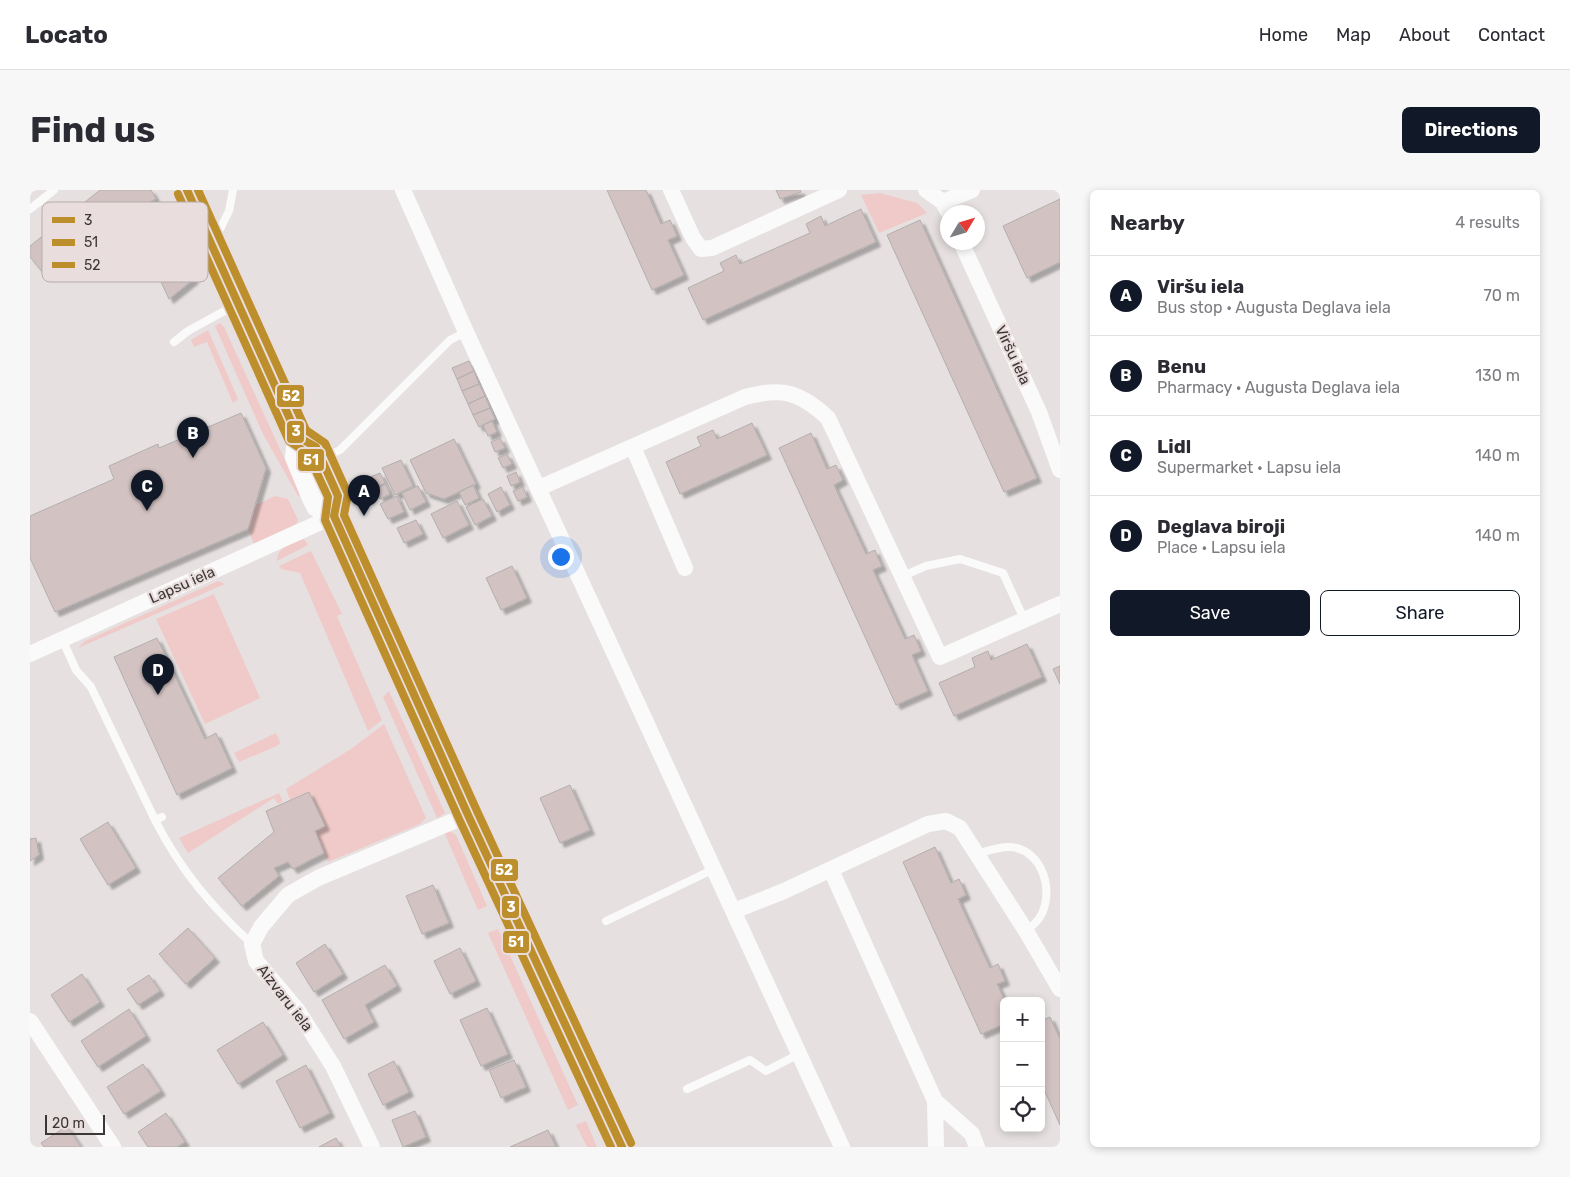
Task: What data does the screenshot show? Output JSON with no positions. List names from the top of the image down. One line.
{"streets":{"street":["Viršu iela","Lapsu iela","Aizvaru iela"]},"lines":["transit line 3","transit line 52","transit line 51"],"legend":["3","51","52"],"scale_bar":"20 m","north":"top right","page":{"header":"Locato","nav":["Home","Map","About","Contact"],"buttons":["Directions",["Save","Share"]],"title":"Find us","heading":["Nearby","4 results"],"list":[{"mark":"A","name":"Viršu iela","note":"Bus stop · Augusta Deglava iela","value":"70 m"},{"mark":"B","name":"Benu","note":"Pharmacy · Augusta Deglava iela","value":"130 m"},{"mark":"C","name":"Lidl","note":"Supermarket · Lapsu iela","value":"140 m"},{"mark":"D","name":"Deglava biroji","note":"Place · Lapsu iela","value":"140 m"}],"pins":["B","C","A","D"],"map_buttons":["+","−"],"scale":"20 m"}}
